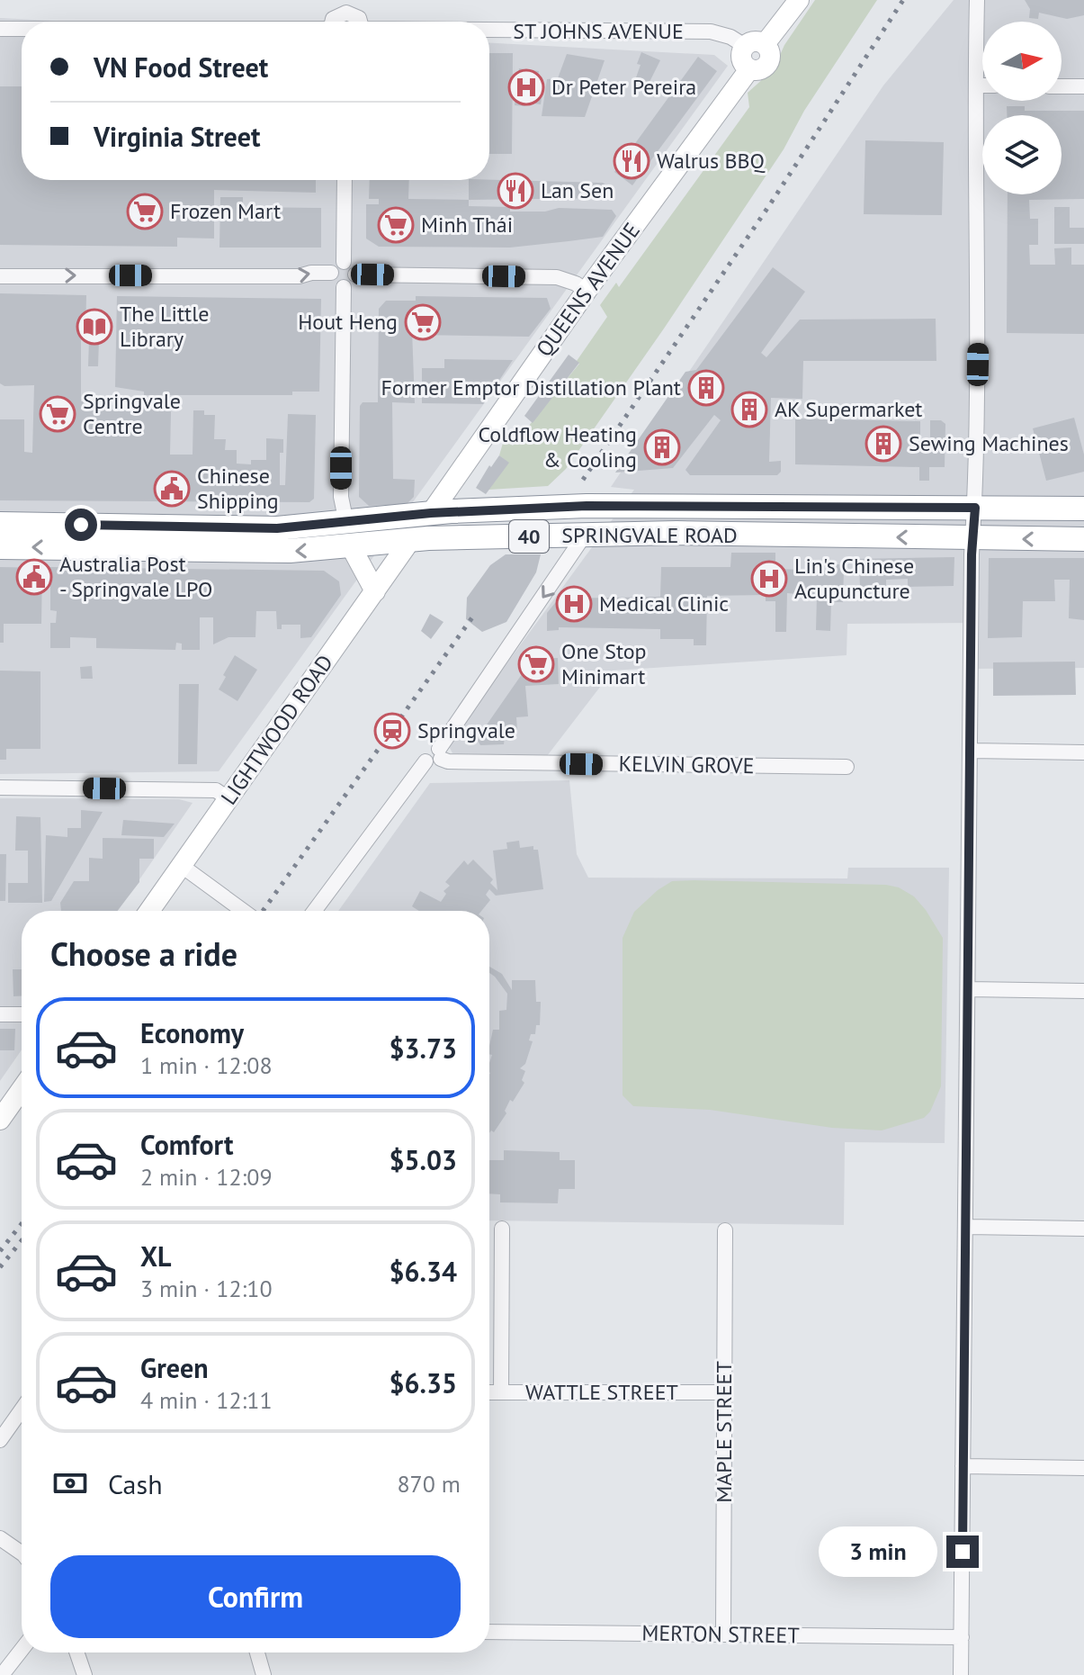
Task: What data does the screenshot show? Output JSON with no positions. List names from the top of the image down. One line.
{"streets":{"highway":["SPRINGVALE ROAD","40"],"main road":["QUEENS AVENUE","LIGHTWOOD ROAD"],"street":["ST JOHNS AVENUE","KELVIN GROVE","WATTLE STREET","MAPLE STREET","MERTON STREET"]},"crossings":[["ST JOHNS AVENUE","QUEENS AVENUE"],["QUEENS AVENUE","SPRINGVALE ROAD"],["SPRINGVALE ROAD","LIGHTWOOD ROAD"],["WATTLE STREET","MAPLE STREET"],["MAPLE STREET","MERTON STREET"]],"places":{"hospital":["Dr Peter Pereira","Lin's Chinese Acupuncture","Medical Clinic"],"restaurant":["Walrus BBQ","Lan Sen"],"supermarket":["Frozen Mart","Minh Thái","Hout Heng","Springvale Centre","One Stop Minimart"],"library":["The Little Library"],"building":["Former Emptor Distillation Plant","AK Supermarket","Sewing Machines","Coldflow Heating & Cooling"],"public building":["Chinese Shipping","Australia Post - Springvale LPO"],"station":["Springvale"]},"north":"right","page":{"banner":["VN Food Street","Virginia Street"],"heading":"Choose a ride","list":[{"name":"Economy","note":"1 min · 12:08","value":"$3.73"},{"name":"Comfort","note":"2 min · 12:09","value":"$5.03"},{"name":"XL","note":"3 min · 12:10","value":"$6.34"},{"name":"Green","note":"4 min · 12:11","value":"$6.35"}],"pay":["Cash","870 m"],"bubble":"3 min","buttons":"Confirm"}}
